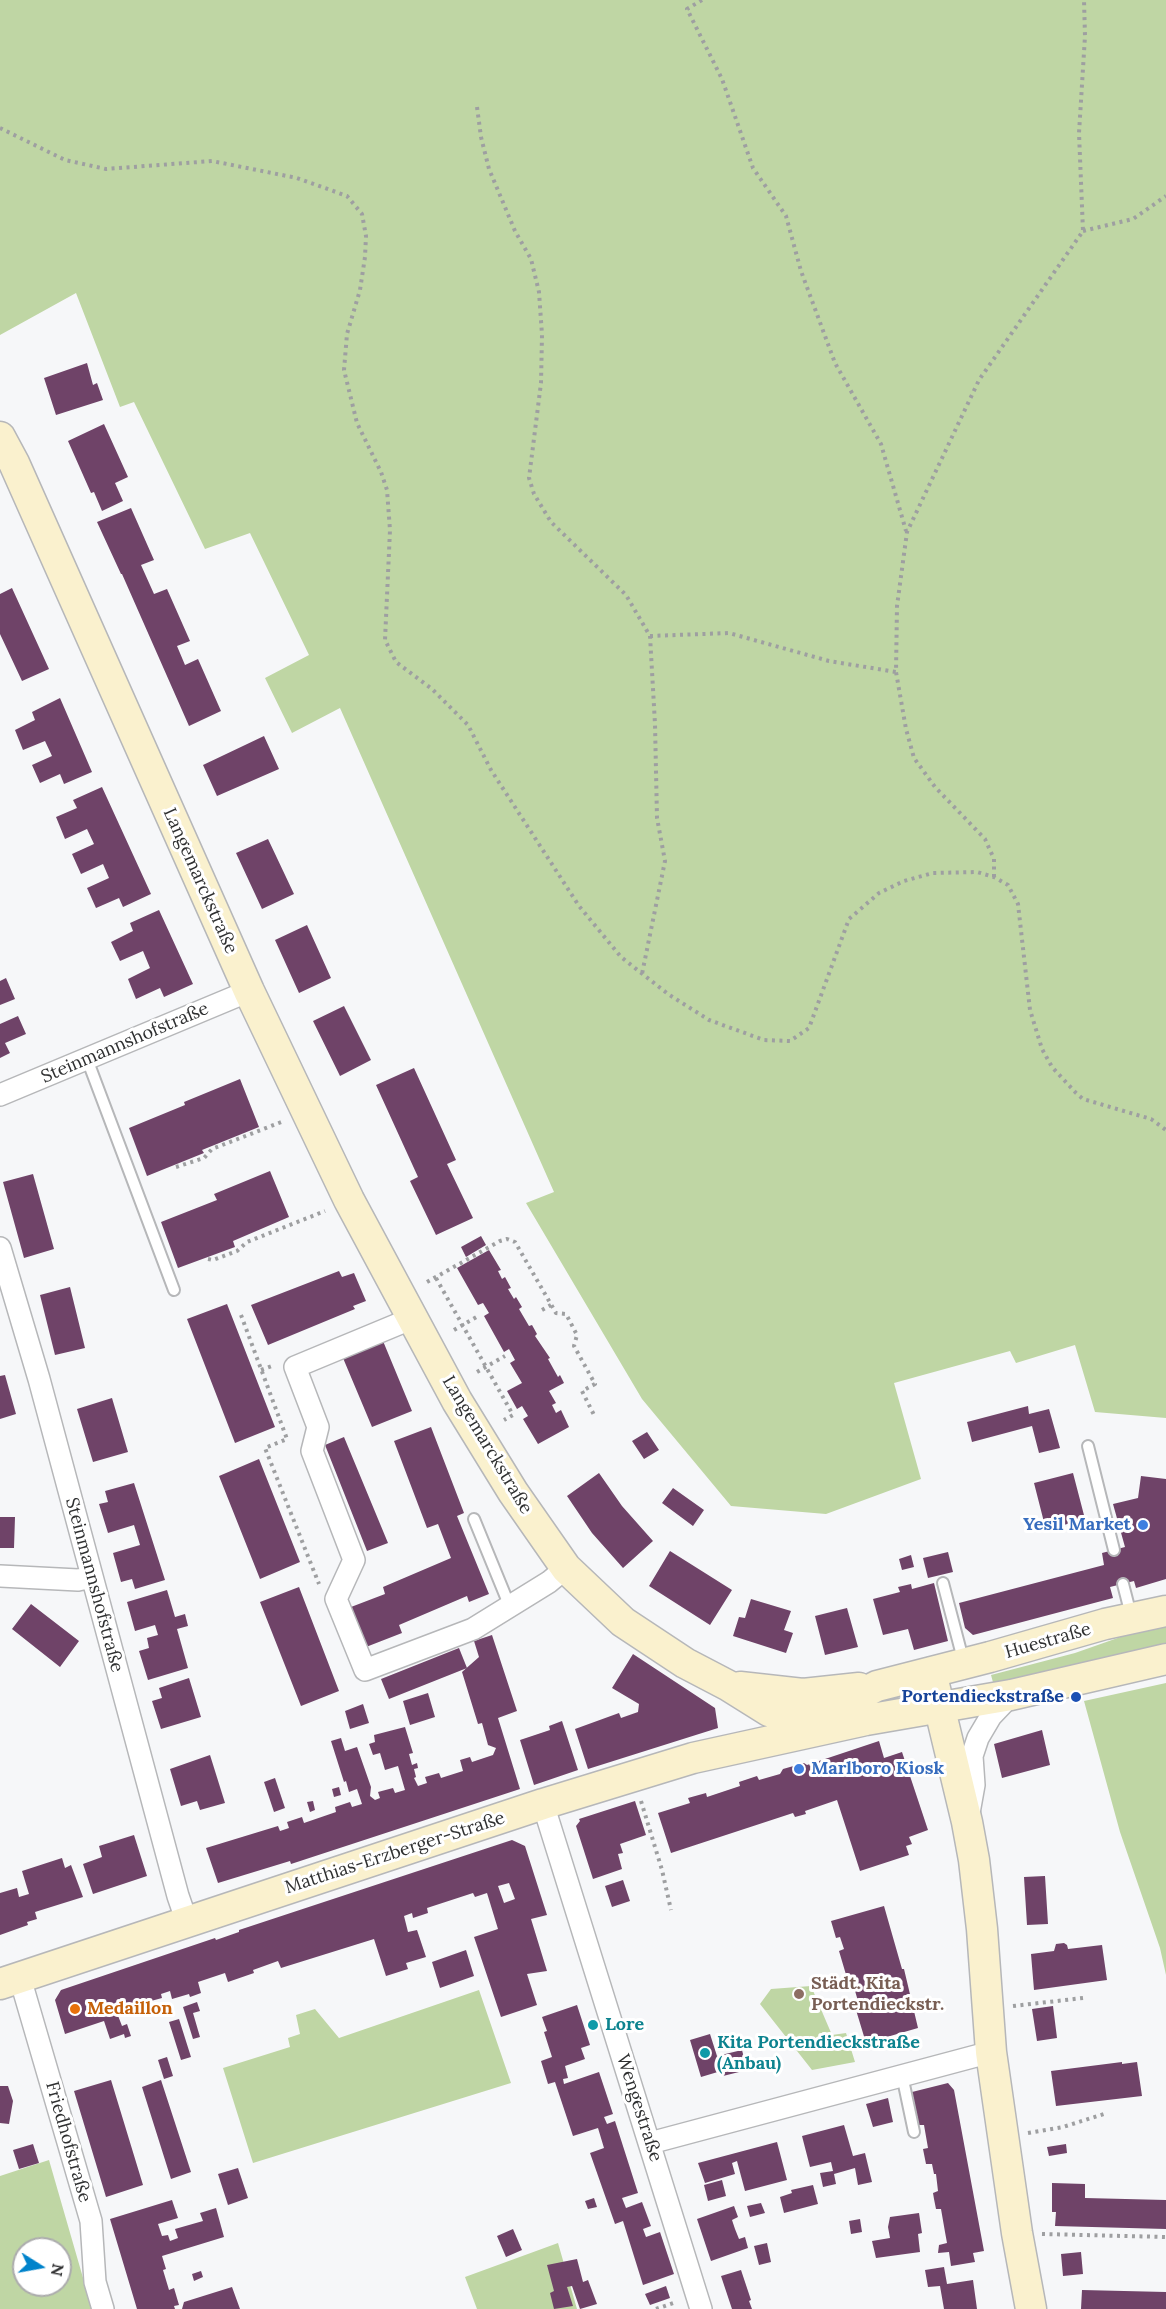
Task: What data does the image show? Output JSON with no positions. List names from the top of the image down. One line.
{"streets":{"street":["Langemarckstraße","Steinmannshofstraße","Huestraße","Matthias-Erzberger-Straße","Wengestraße","Friedhofstraße"]},"crossings":[["Langemarckstraße","Steinmannshofstraße"],["Langemarckstraße","Matthias-Erzberger-Straße"],["Steinmannshofstraße","Matthias-Erzberger-Straße"],["Huestraße","Matthias-Erzberger-Straße"],["Matthias-Erzberger-Straße","Wengestraße"],["Matthias-Erzberger-Straße","Friedhofstraße"]],"places":["Yesil Market","Portendieckstraße","Marlboro Kiosk","Städt. Kita Portendieckstr.","Medaillon","Lore","Kita Portendieckstraße (Anbau)"],"north":"right"}
